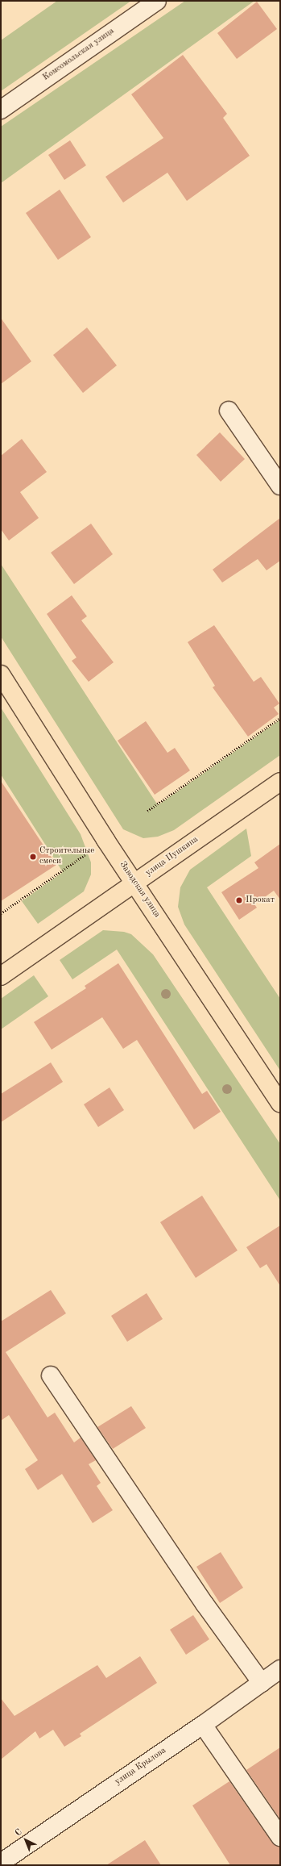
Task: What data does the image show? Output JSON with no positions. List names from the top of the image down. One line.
{"streets":{"main road":["улица Пушкина","Заводская улица"],"street":["Комсомольская улица","улица Крылова"]},"crossings":[["улица Пушкина","Заводская улица"]],"places":["Строительные смеси","Прокат"],"north":"top left"}
